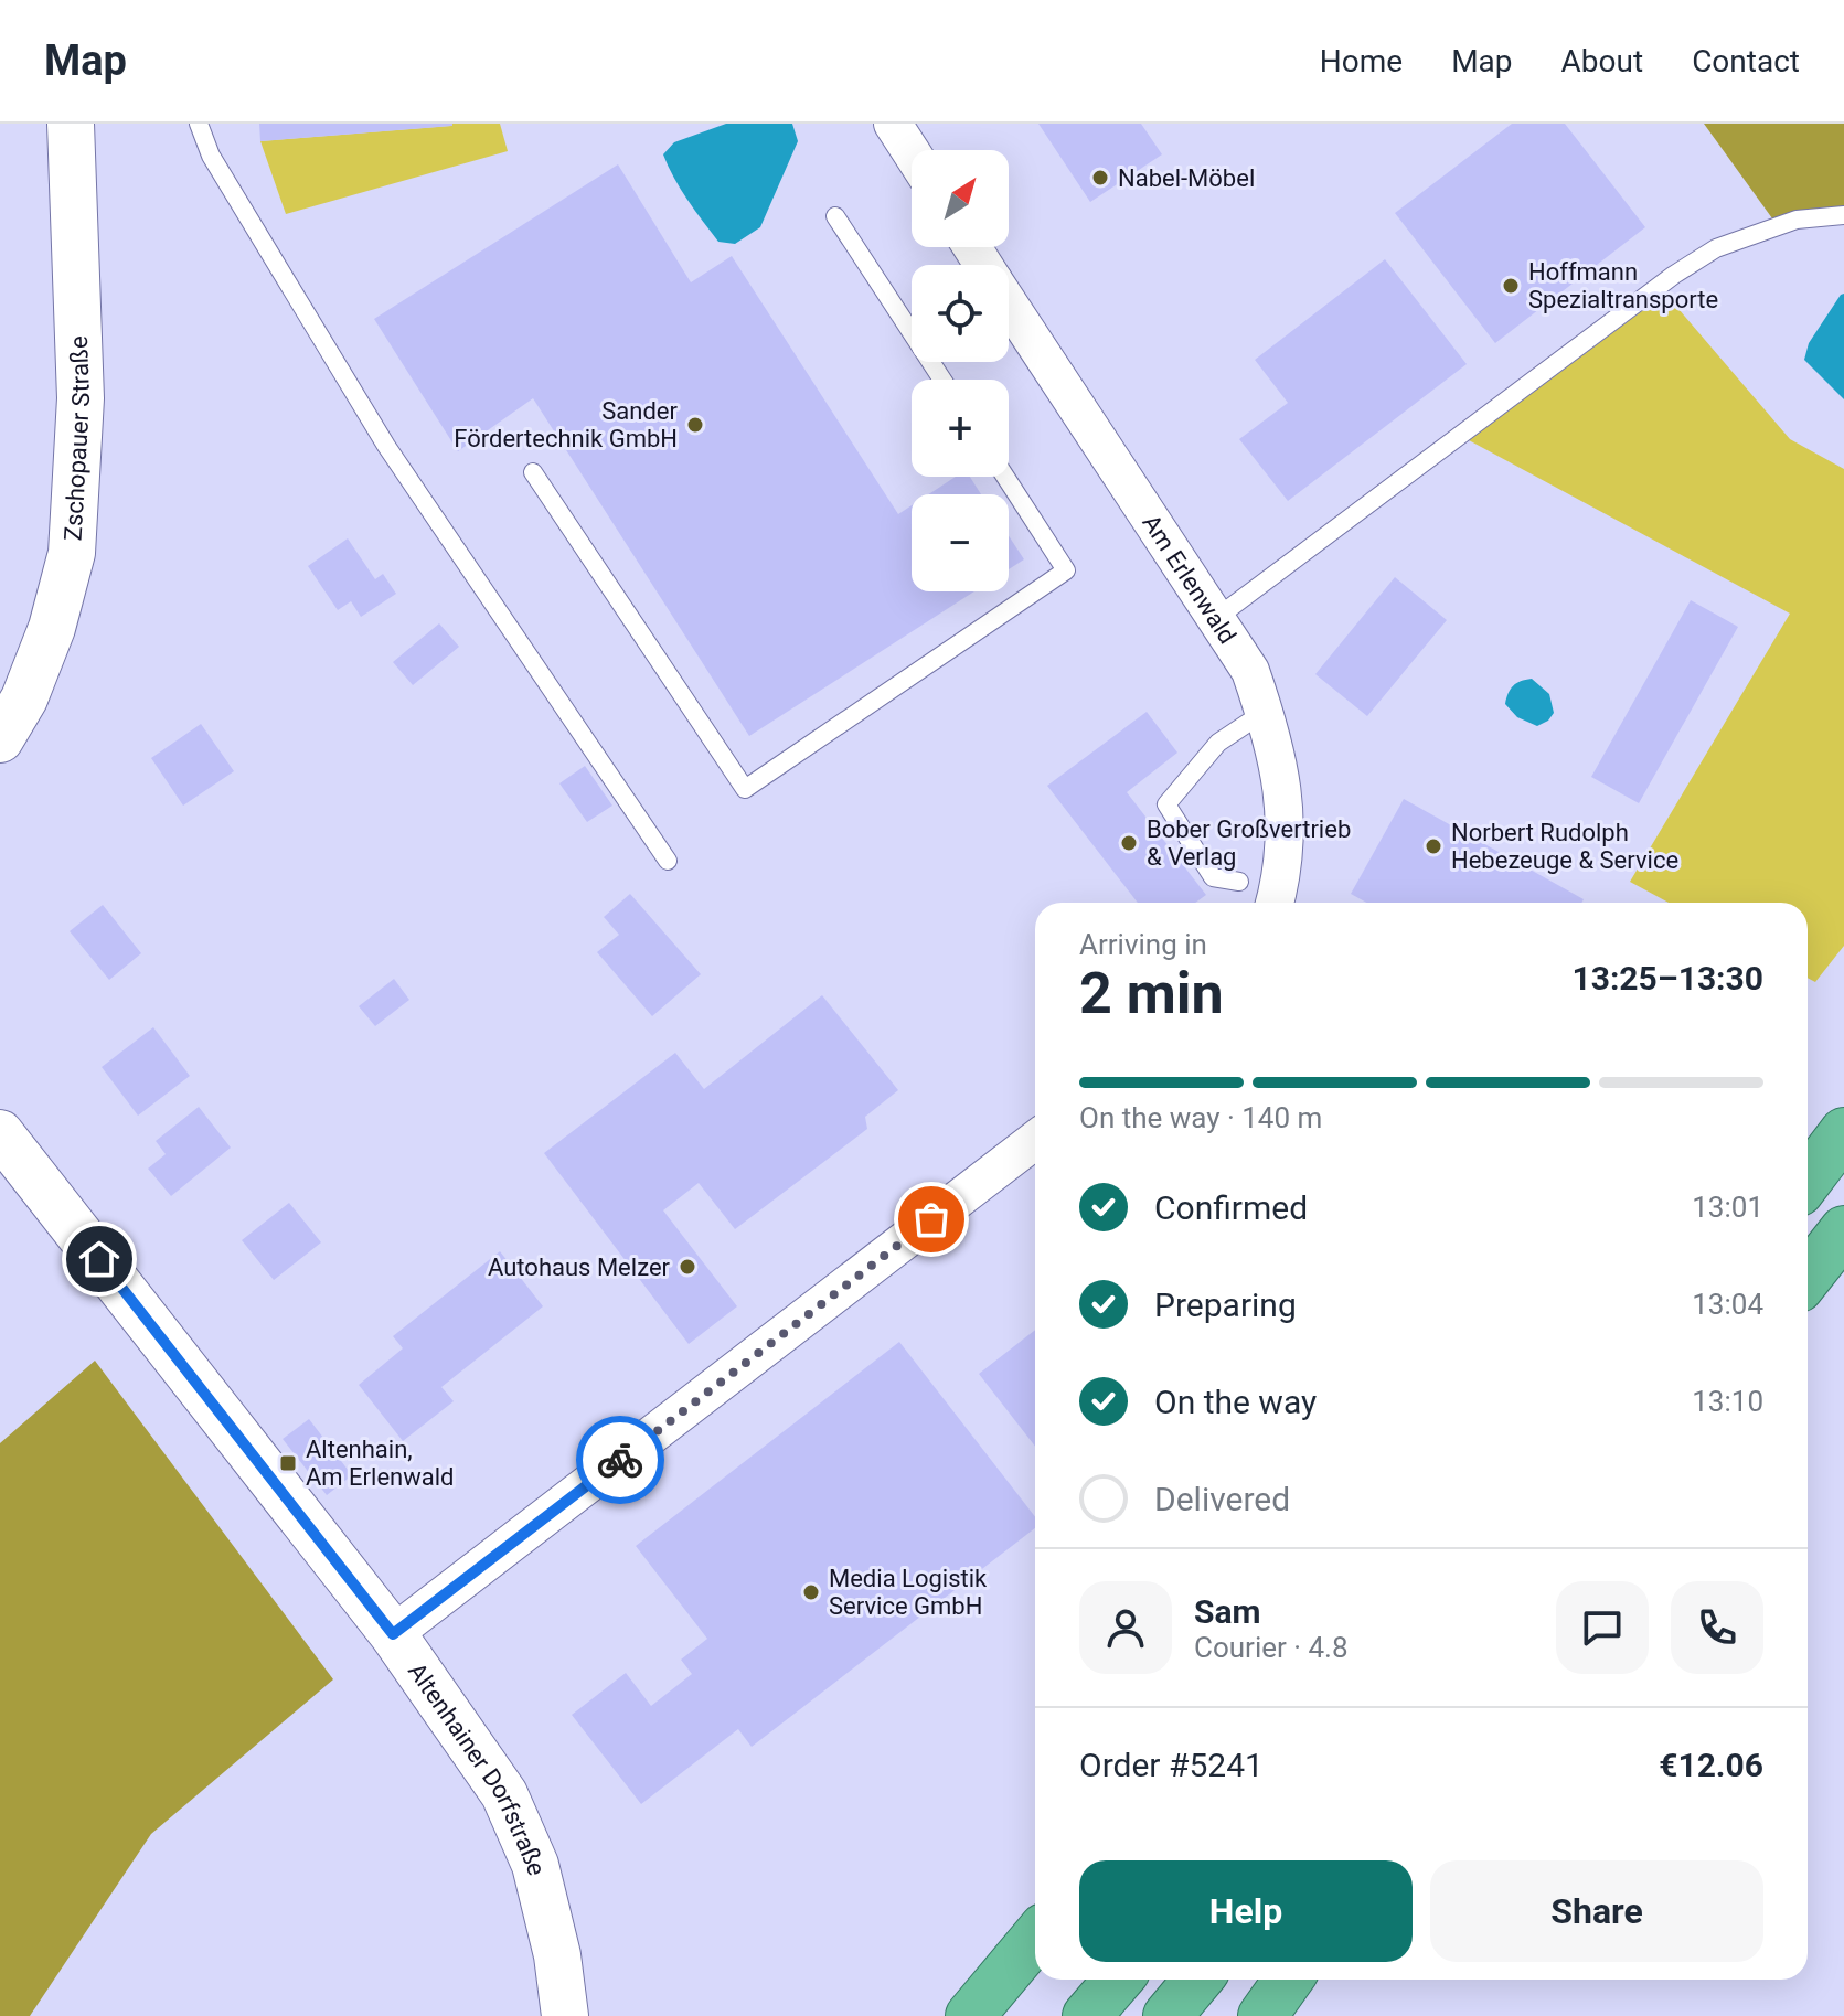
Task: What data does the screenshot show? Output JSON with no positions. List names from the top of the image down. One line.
{"streets":{"street":["Zschopauer Straße","Am Erlenwald","Altenhainer Dorfstraße"]},"places":{"other":["Nabel-Möbel","Hoffmann Spezialtransporte","Sander Fördertechnik GmbH","Bober Großvertrieb & Verlag","Norbert Rudolph Hebezeuge & Service","Autohaus Melzer","Media Logistik Service GmbH"],"transit":["Altenhain, Am Erlenwald"]},"north":"top right","page":{"header":"Map","nav":["Home","Map","About","Contact"],"map_buttons":["+","−"],"heading":["2 min","Arriving in","13:25–13:30"],"panel":["Sam","Courier · 4.8","Order #5241","€12.06"],"bar":"On the way · 140 m","list":[["Confirmed","13:01"],["Preparing","13:04"],["On the way","13:10"],"Delivered"],"buttons":["Help","Share"]}}
